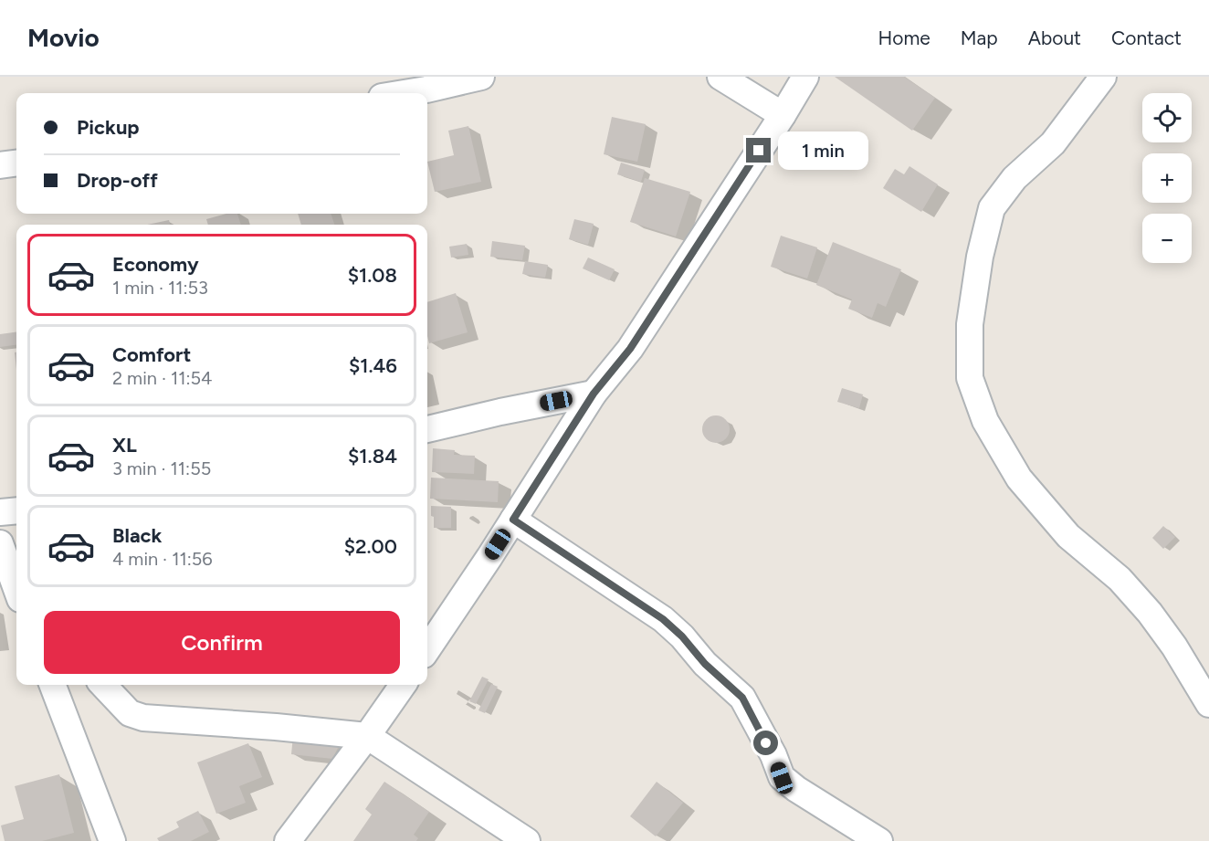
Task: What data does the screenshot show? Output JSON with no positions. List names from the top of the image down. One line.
{"page":{"header":"Movio","nav":["Home","Map","About","Contact"],"map_buttons":["+","−"],"banner":["Pickup","Drop-off"],"bubble":"1 min","list":[{"name":"Economy","note":"1 min · 11:53","value":"$1.08"},{"name":"Comfort","note":"2 min · 11:54","value":"$1.46"},{"name":"XL","note":"3 min · 11:55","value":"$1.84"},{"name":"Black","note":"4 min · 11:56","value":"$2.00"}],"buttons":"Confirm"}}
